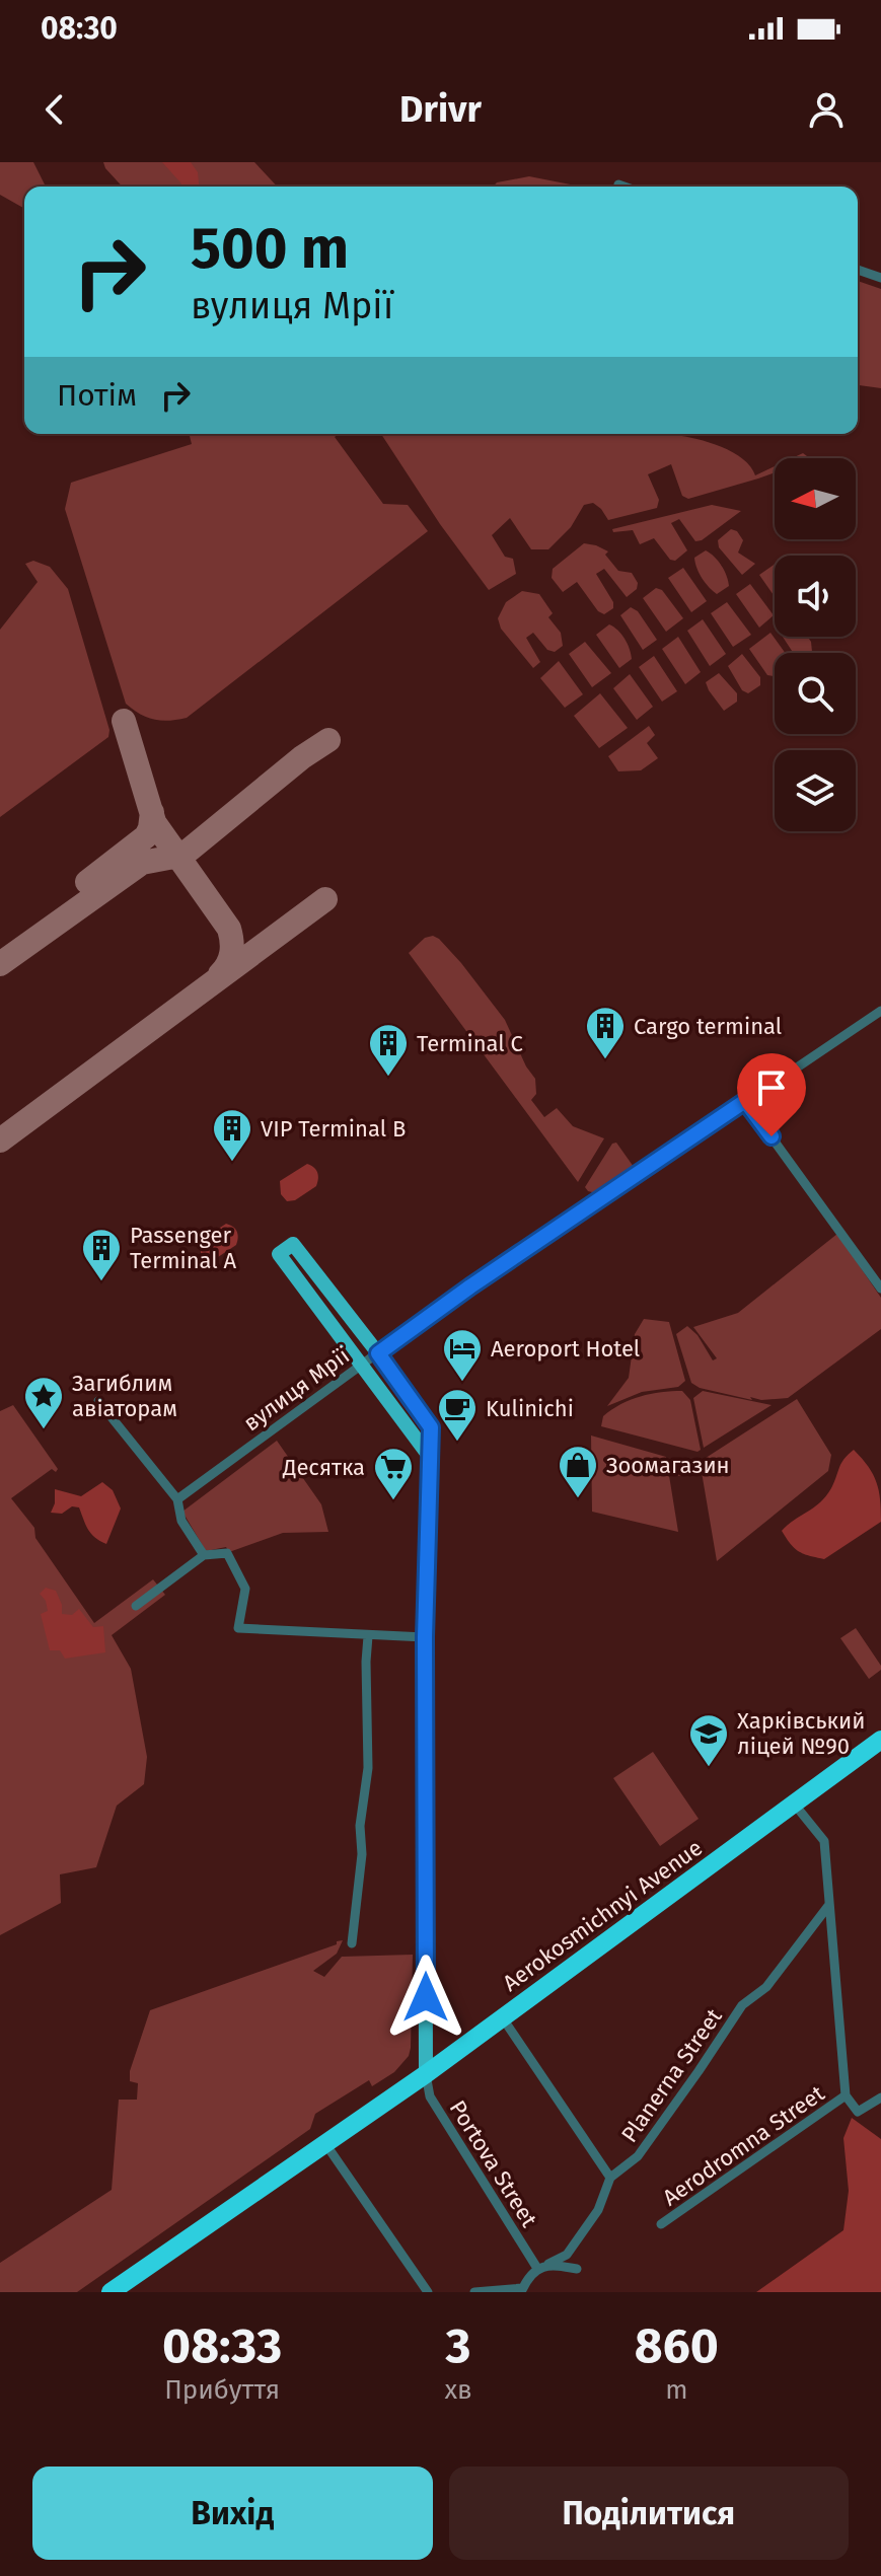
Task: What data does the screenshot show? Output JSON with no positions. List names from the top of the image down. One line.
{"streets":{"highway":["Aerokosmichnyi Avenue"],"street":["вулиця Мрії","Planerna Street","Aerodromna Street","Portova Street"]},"crossings":[["Aerokosmichnyi Avenue","Portova Street"]],"places":{"building":["Cargo terminal","Terminal C","VIP Terminal B","Passenger Terminal A"],"hotel":["Aeroport Hotel"],"place":["Загиблим авіаторам"],"cafe":["Kulinichi"],"shop":["Зоомагазин"],"supermarket":["Десятка"],"school or university":["Харківський ліцей №90"]},"north":"left","page":{"status":"08:30","header":"Drivr","turn":["500 m","вулиця Мрії"],"then":"Потім","eta":["08:33","Прибуття","3","хв","860","m"],"buttons":["Вихід","Поділитися"]}}
